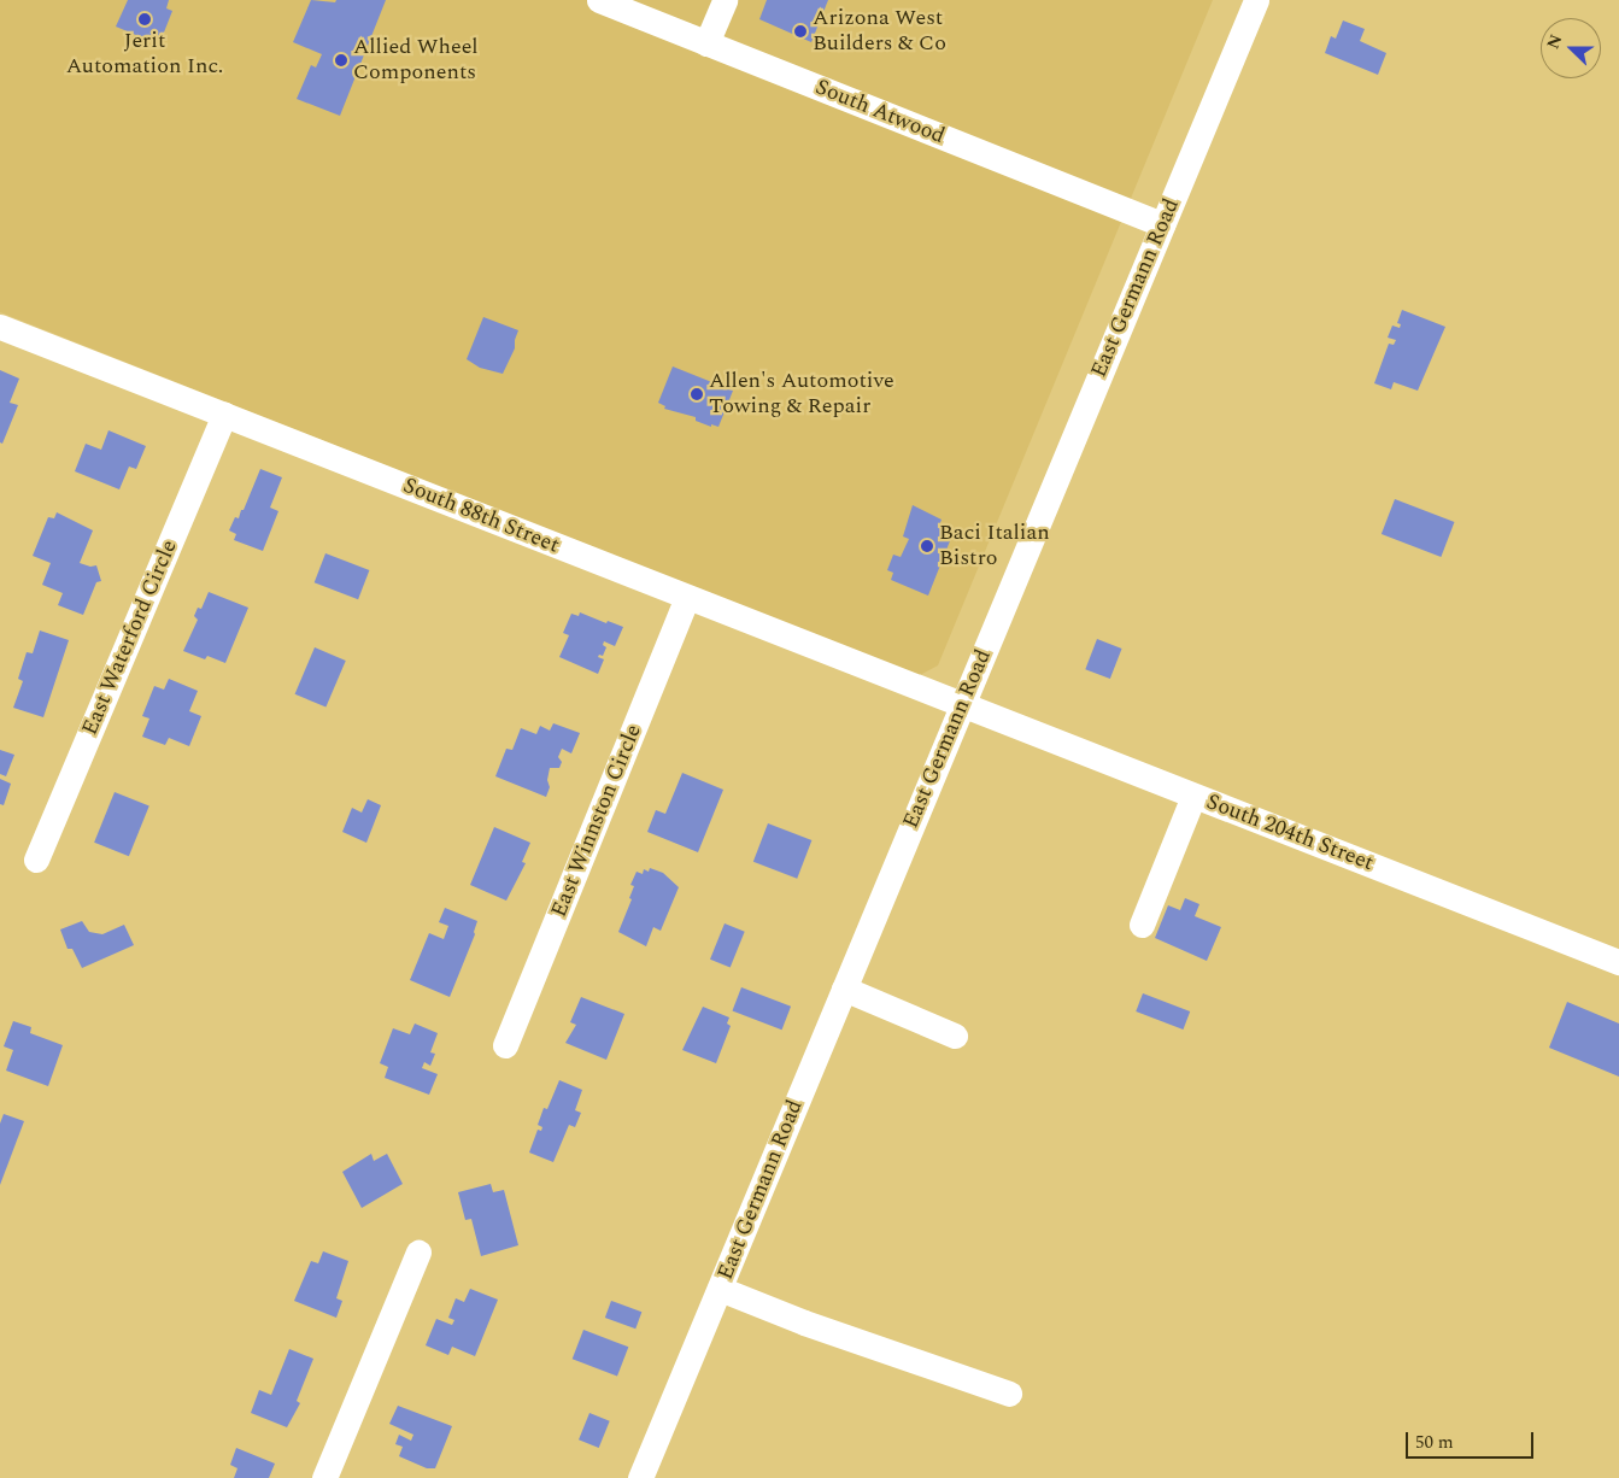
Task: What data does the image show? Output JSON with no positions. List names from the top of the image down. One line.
{"streets":{"street":["South Atwood","East Germann Road","South 88th Street","East Waterford Circle","East Winnston Circle","South 204th Street"]},"crossings":[["South Atwood","East Germann Road"],["East Germann Road","South 88th Street"],["East Germann Road","South 204th Street"],["South 88th Street","East Waterford Circle"],["South 88th Street","East Winnston Circle"],["South 88th Street","South 204th Street"]],"places":["Jerit Automation Inc.","Arizona West Builders & Co","Allied Wheel Components","Allen's Automotive Towing & Repair","Baci Italian Bistro"],"scale_bar":"50 m","north":"left"}
